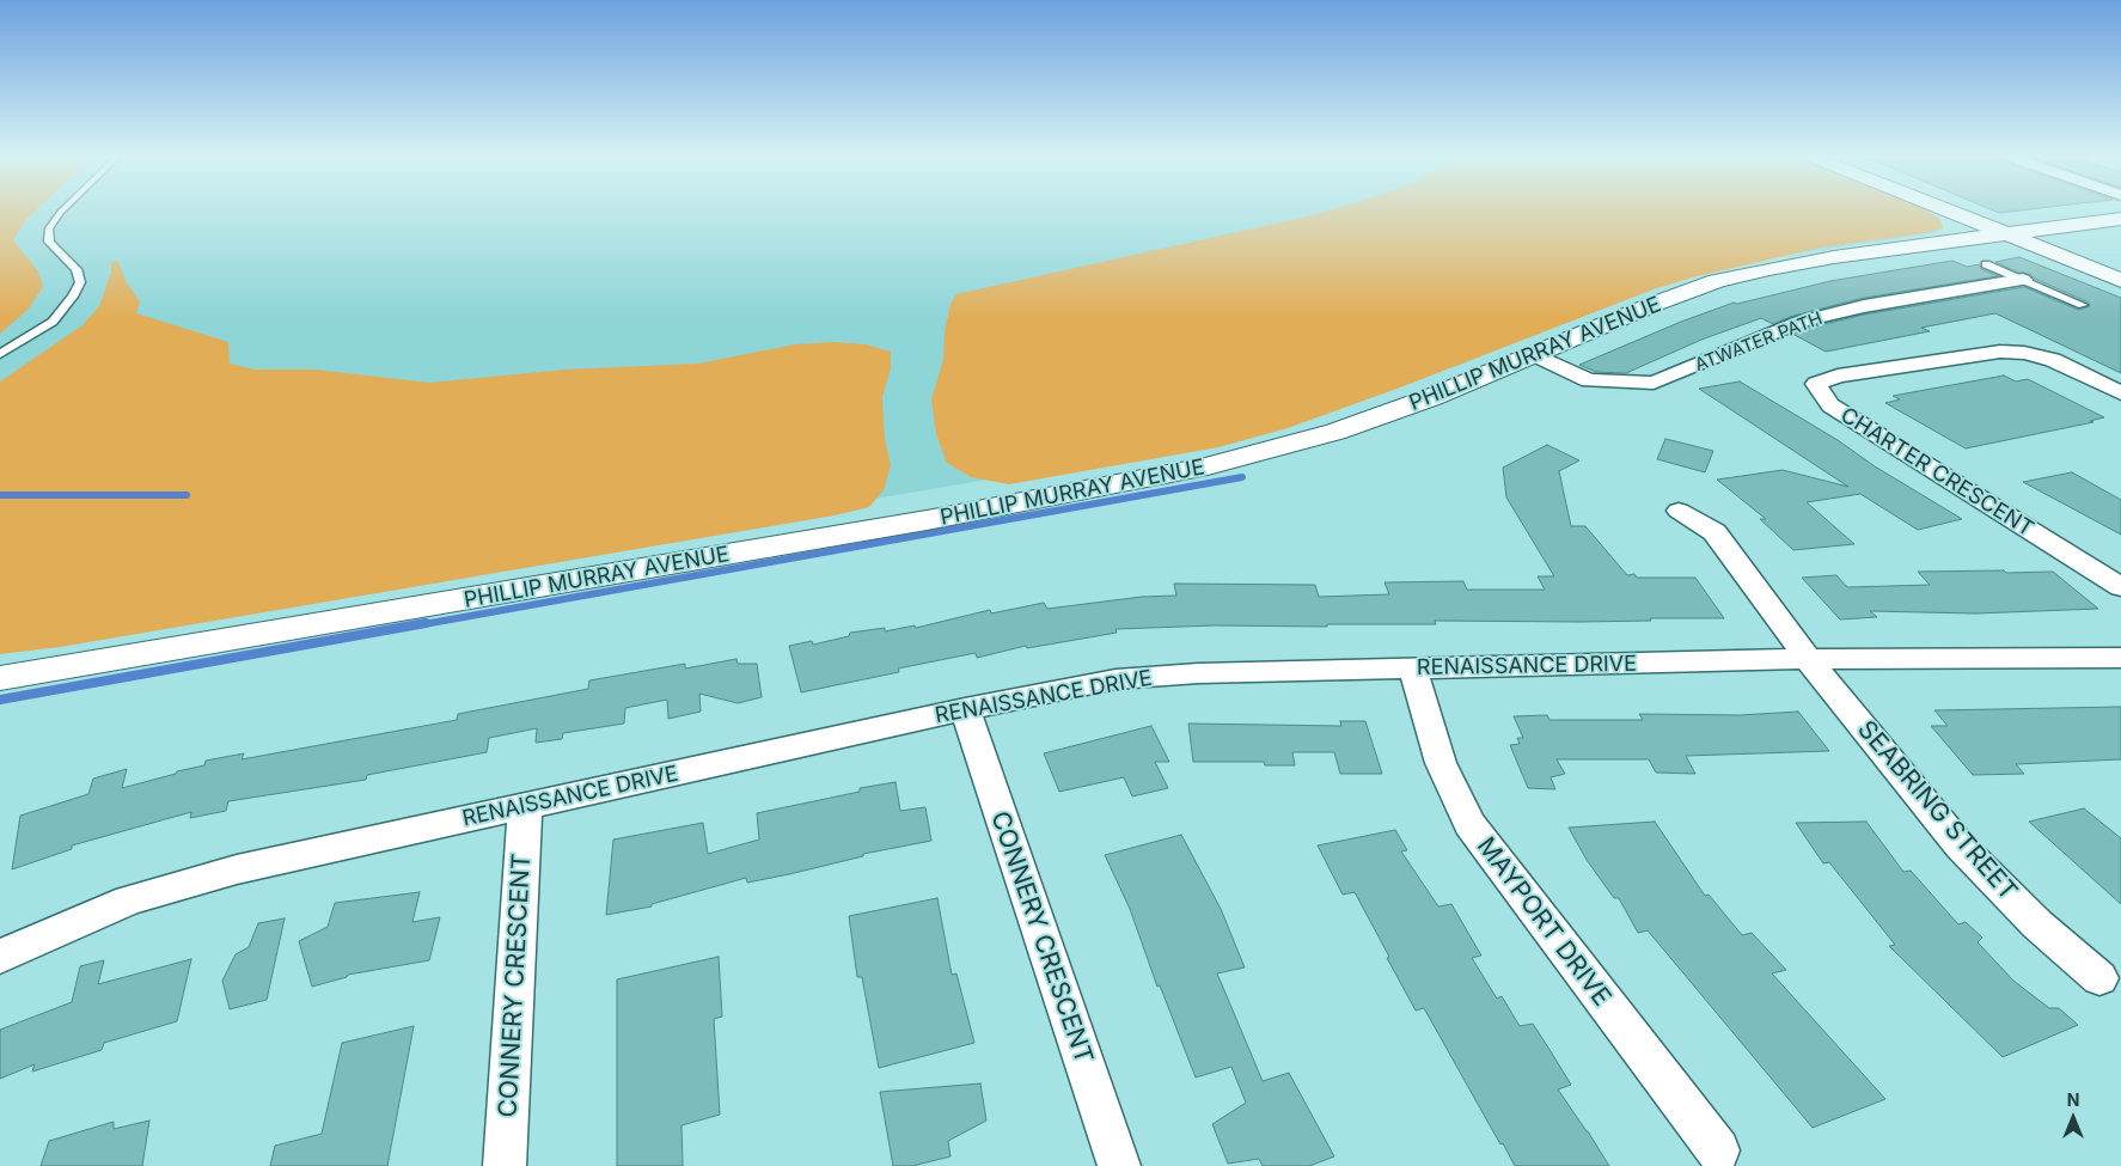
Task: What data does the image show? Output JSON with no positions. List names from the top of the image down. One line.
{"streets":{"main road":["PHILLIP MURRAY AVENUE"],"street":["ATWATER PATH","CHARTER CRESCENT","RENAISSANCE DRIVE","SEABRING STREET","MAYPORT DRIVE","CONNERY CRESCENT"]},"crossings":[["ATWATER PATH","PHILLIP MURRAY AVENUE"],["RENAISSANCE DRIVE","SEABRING STREET"],["RENAISSANCE DRIVE","MAYPORT DRIVE"],["RENAISSANCE DRIVE","CONNERY CRESCENT"]],"north":"top"}
